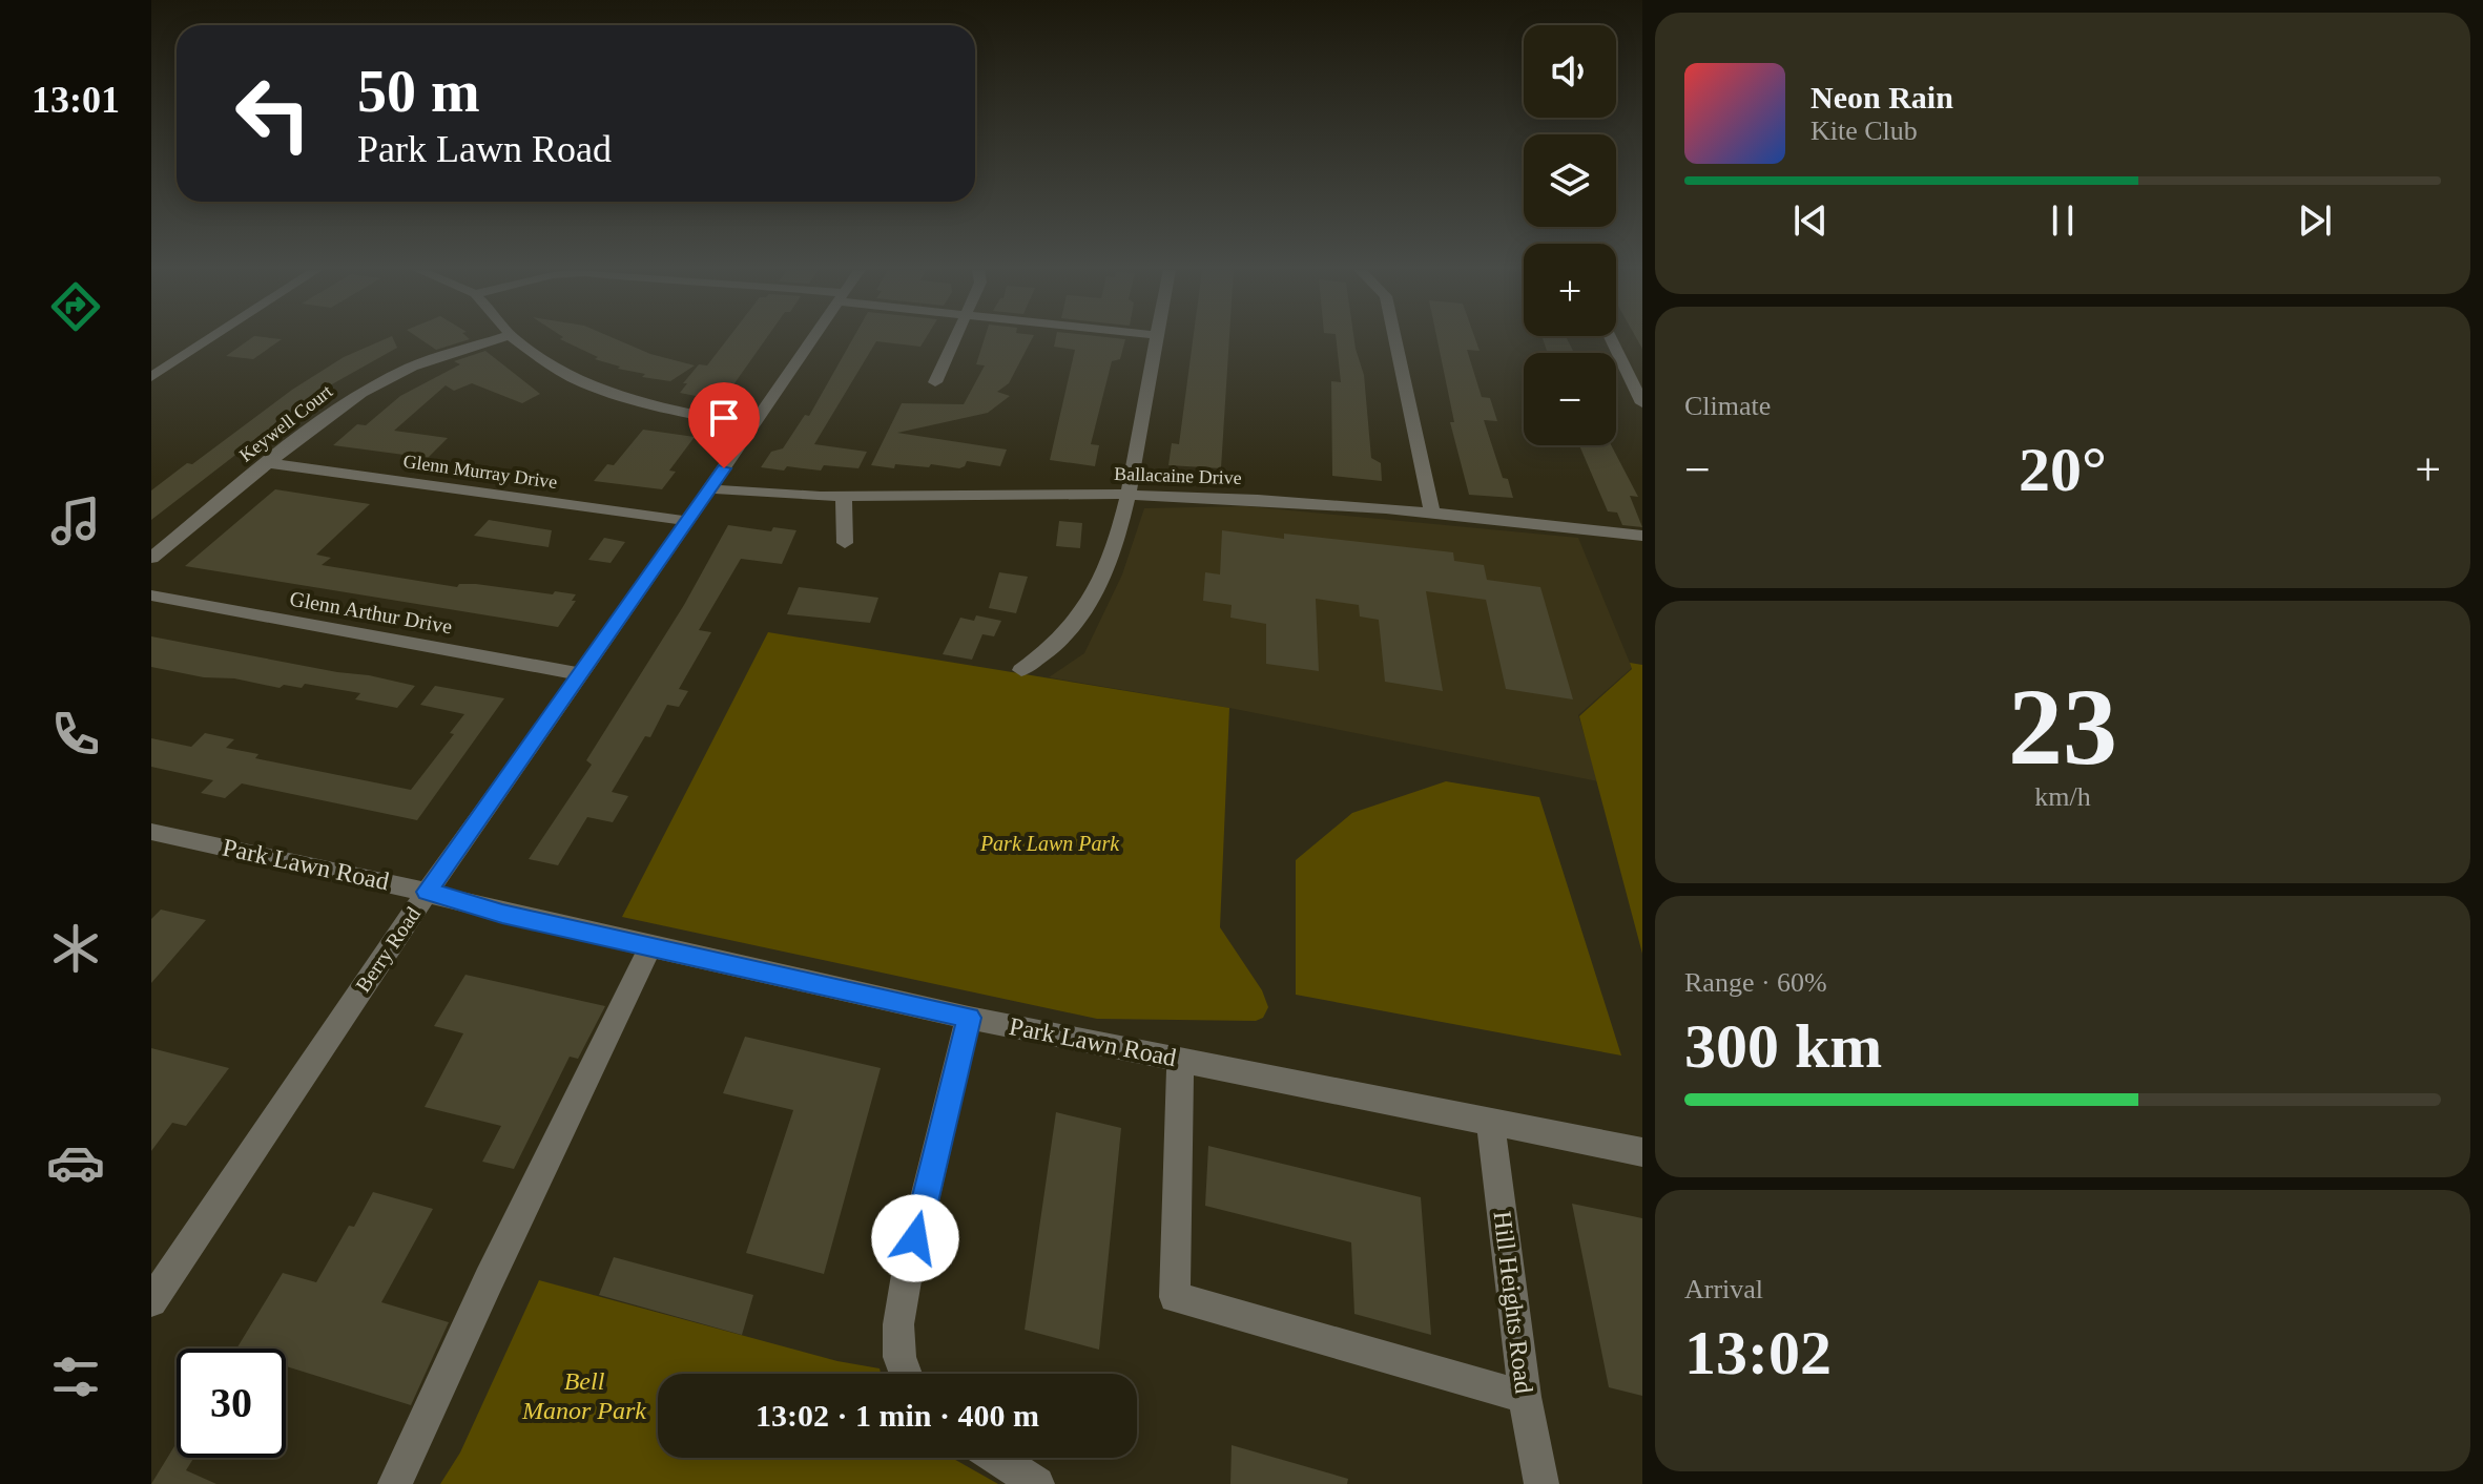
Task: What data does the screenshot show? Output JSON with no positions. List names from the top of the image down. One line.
{"streets":{"street":["Keywell Court","Glenn Murray Drive","Ballacaine Drive","Glenn Arthur Drive","Park Lawn Road","Berry Road","Hill Heights Road"]},"crossings":[["Keywell Court","Glenn Murray Drive"],["Glenn Murray Drive","Berry Road"],["Ballacaine Drive","Berry Road"],["Glenn Arthur Drive","Berry Road"],["Park Lawn Road","Berry Road"],["Park Lawn Road","Hill Heights Road"]],"parks":["Park Lawn Park","Bell Manor Park"],"page":{"tabs":"13:01","map_buttons":["+","−"],"turn":["50 m","Park Lawn Road"],"song":["Neon Rain","Kite Club"],"tile":["Climate",["23","km/h"],["Range · 60%","300 km"],["Arrival","13:02"]],"heat":["−","20°","+"],"limit":"30","trip":"13:02 · 1 min · 400 m"}}
